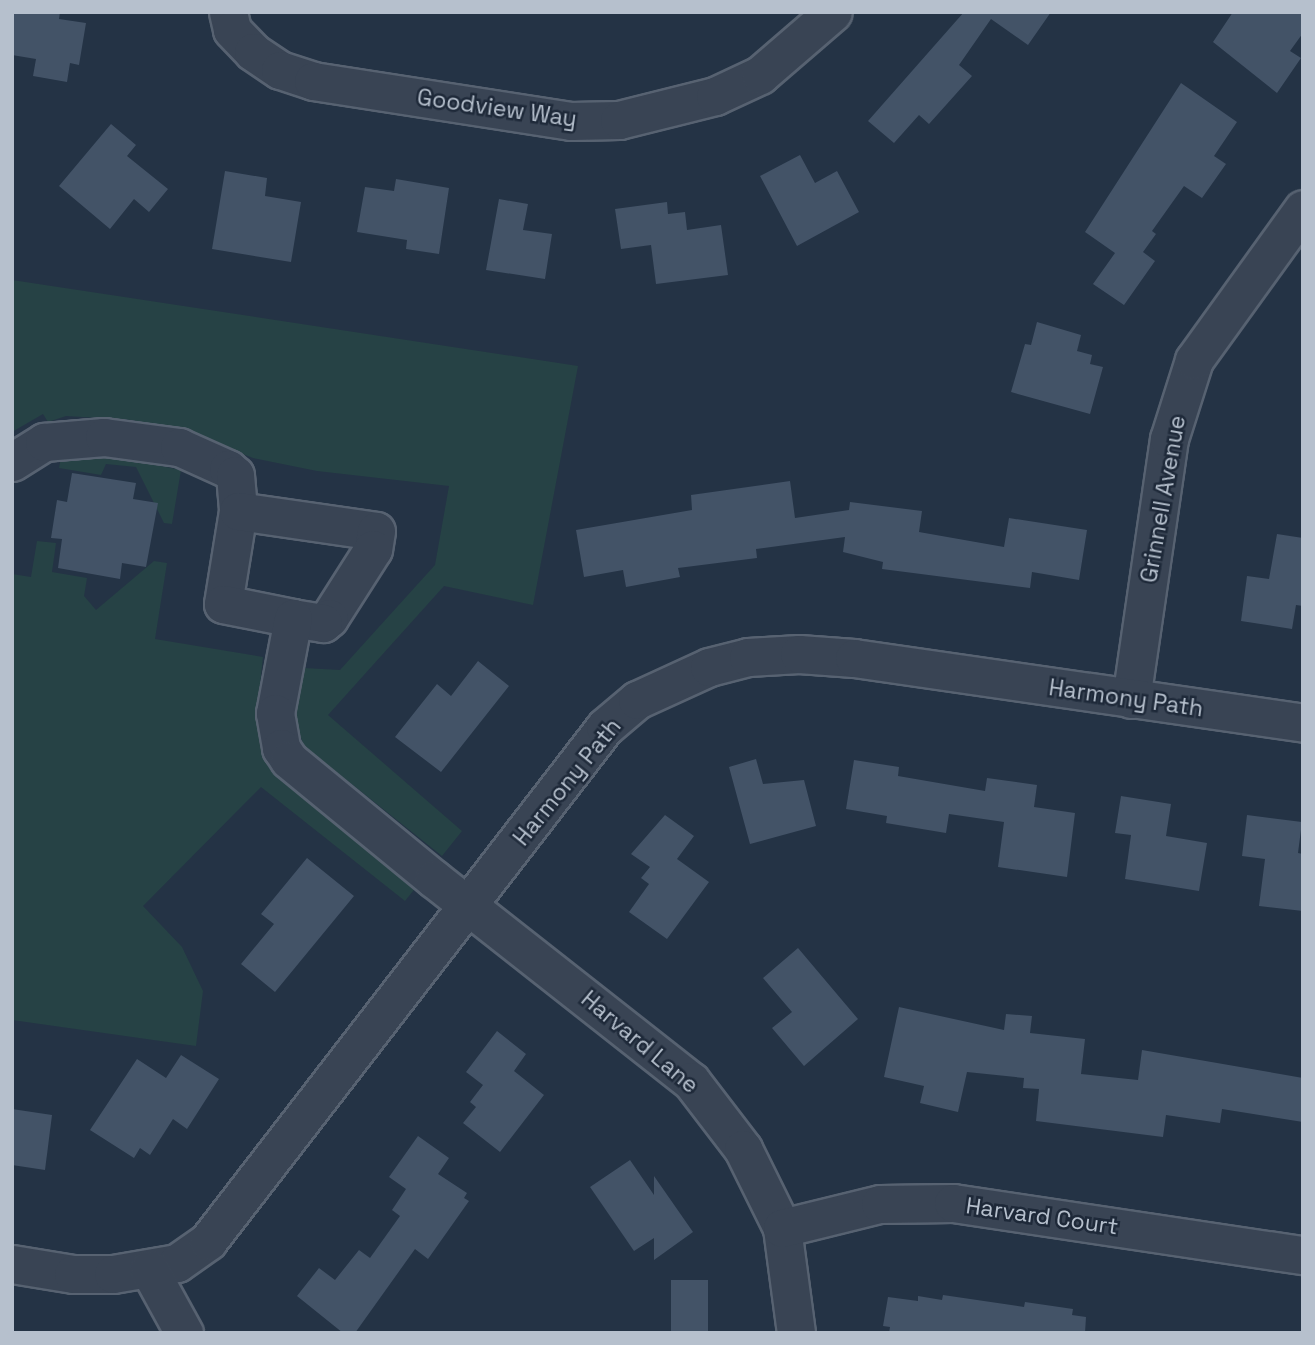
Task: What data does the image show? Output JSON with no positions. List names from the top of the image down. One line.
{"streets":{"street":["Goodview Way","Grinnell Avenue","Harmony Path","Harvard Lane","Harvard Court"]},"crossings":[["Grinnell Avenue","Harmony Path"],["Harmony Path","Harvard Lane"],["Harvard Lane","Harvard Court"]]}
